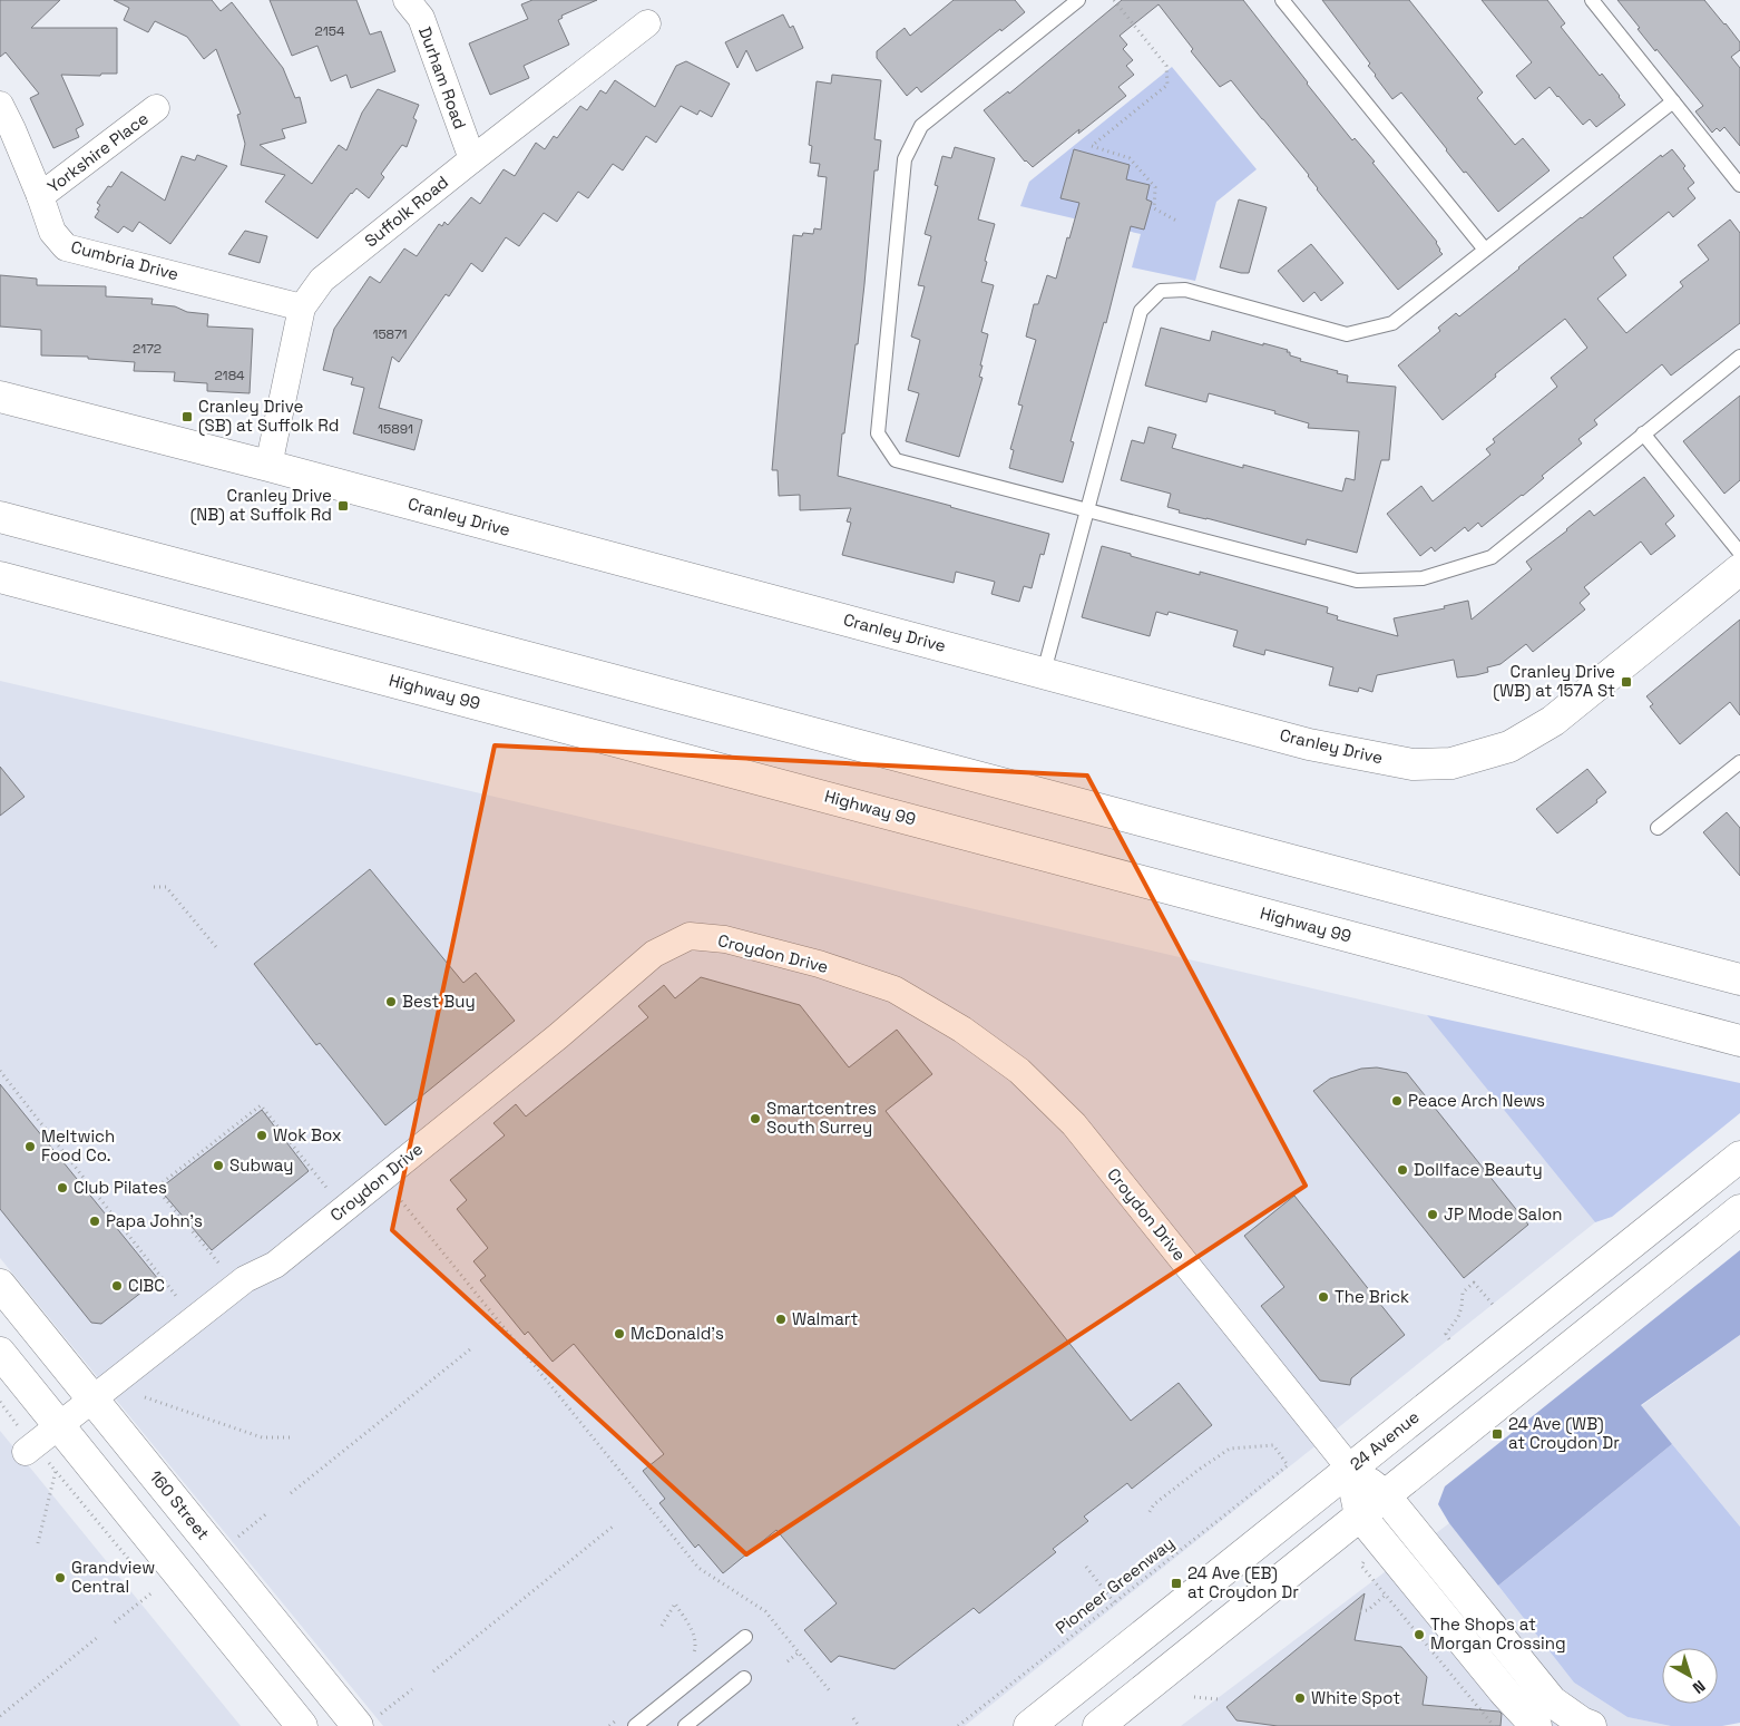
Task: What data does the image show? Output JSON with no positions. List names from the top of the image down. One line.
{"streets":{"main road":["Cranley Drive","Highway 99","Croydon Drive","24 Avenue","160 Street"],"street":["Durham Road","Yorkshire Place","Suffolk Road","Cumbria Drive"],"path":["Pioneer Greenway"]},"crossings":[["Durham Road","Suffolk Road"],["Yorkshire Place","Cumbria Drive"],["Suffolk Road","Cumbria Drive"],["Suffolk Road","Cranley Drive"],["Croydon Drive","24 Avenue"],["Croydon Drive","160 Street"]],"places":{"transit":["Cranley Drive (SB) at Suffolk Rd","Cranley Drive (NB) at Suffolk Rd","Cranley Drive (WB) at 157A St","24 Ave (WB) at Croydon Dr","24 Ave (EB) at Croydon Dr"],"other":["Best Buy","Peace Arch News","Smartcentres South Surrey","Wok Box","Meltwich Food Co.","Subway","Dollface Beauty","Club Pilates","JP Mode Salon","Papa John's","CIBC","The Brick","Walmart","McDonald's","Grandview Central","The Shops at Morgan Crossing","White Spot"]},"house_numbers":["2154","15871","2172","2184","15891"],"north":"bottom right"}
